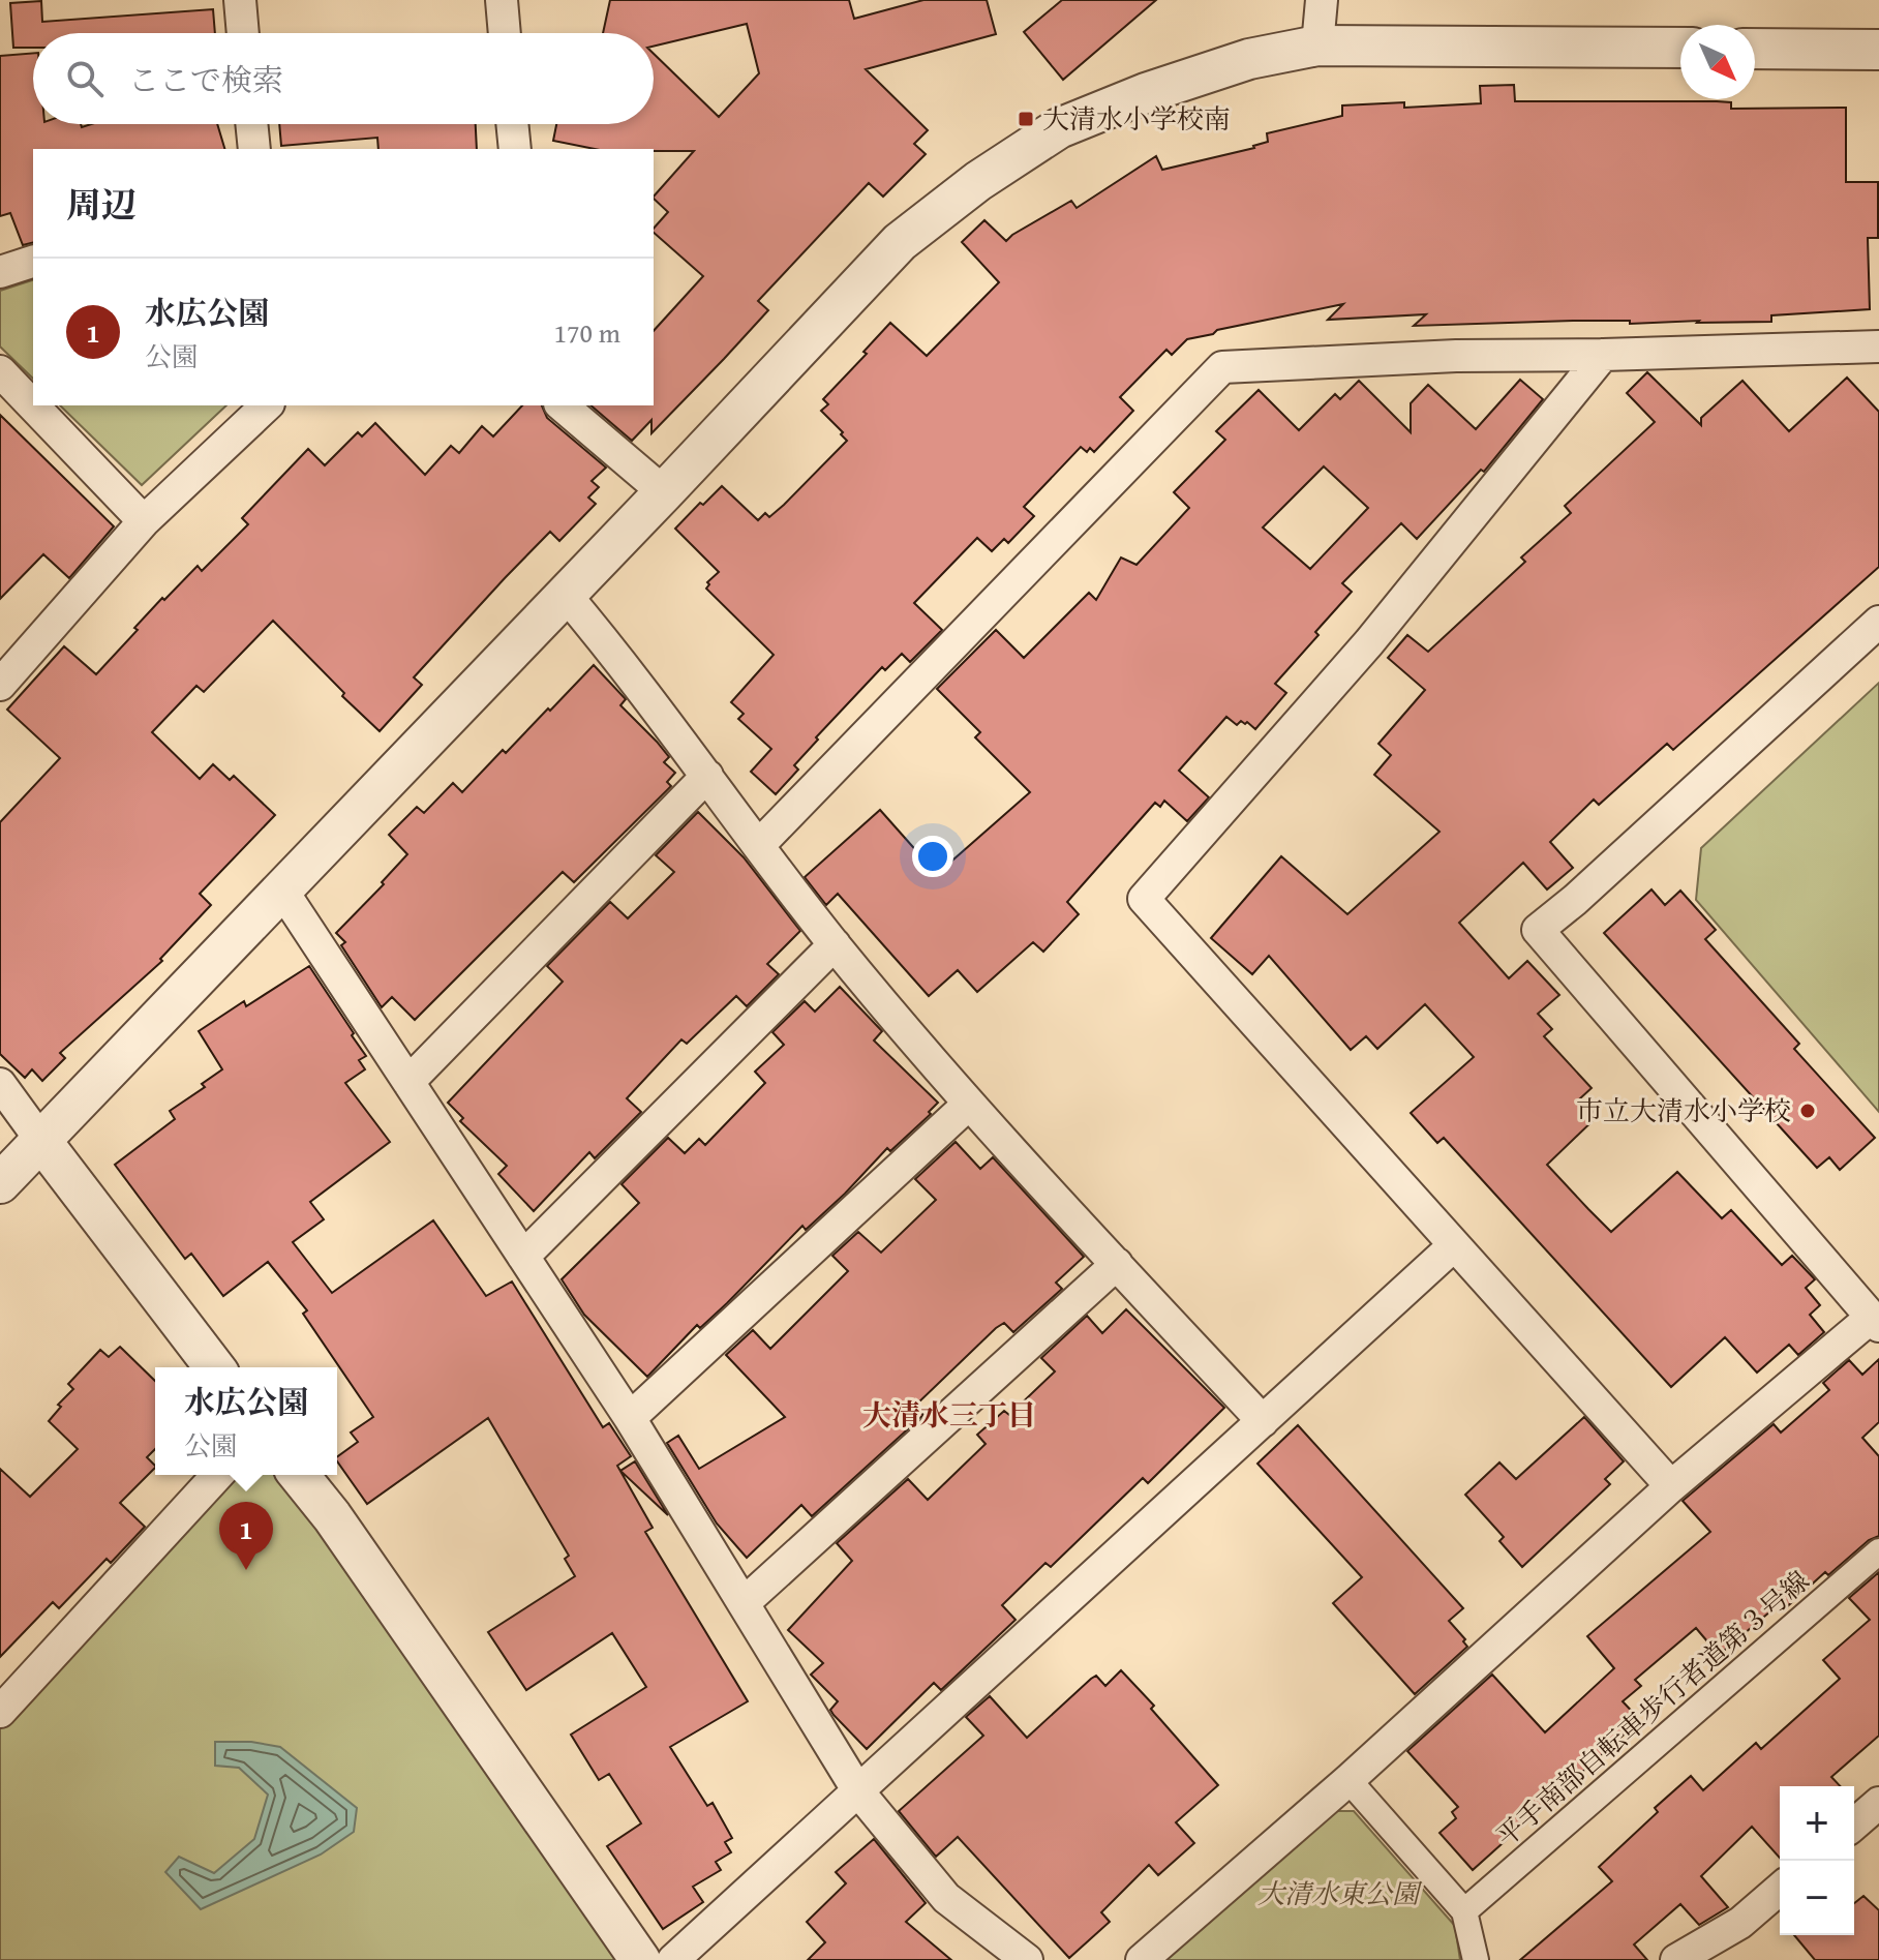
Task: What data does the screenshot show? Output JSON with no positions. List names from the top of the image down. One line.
{"streets":{"street":["平手南部自転車歩行者道第３号線"]},"districts":["大清水三丁目"],"parks":["大清水東公園"],"places":{"transit":["大清水小学校南"],"other":["市立大清水小学校"]},"north":"bottom right","page":{"search":"ここで検索","heading":"周辺","list":[{"mark":"1","name":"水広公園","note":"公園","value":"170 m"}],"popup":["水広公園","公園"],"pins":"1","map_buttons":["+","−"]}}
